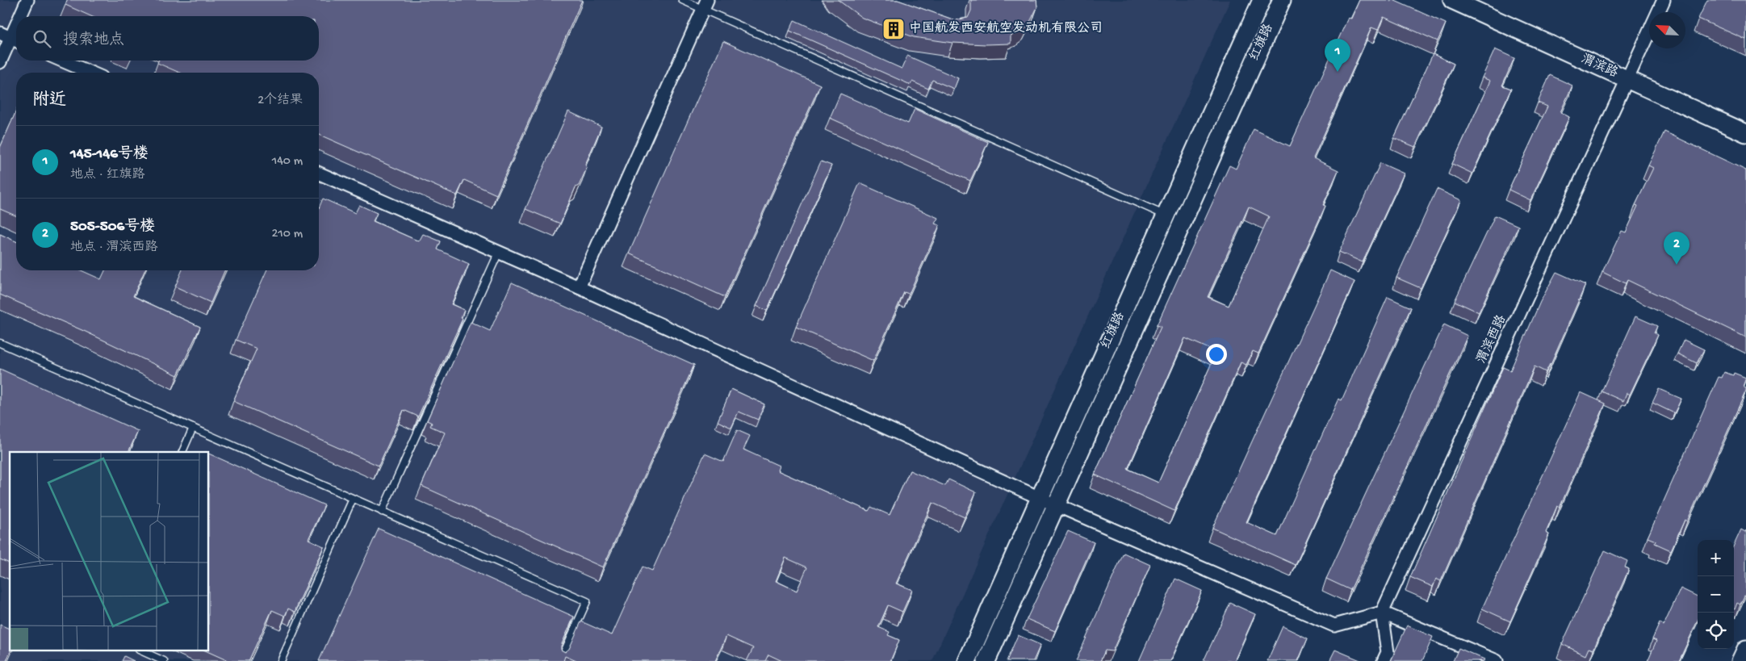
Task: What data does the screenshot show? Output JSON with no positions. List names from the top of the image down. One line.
{"streets":{"main road":["红旗路","渭滨路"],"street":["渭滨西路"]},"crossings":[["渭滨路","渭滨西路"]],"places":{"building":["中国航发西安航空发动机有限公司"]},"north":"top left","page":{"search":"搜索地点","pins":["1","2"],"heading":["附近","2个结果"],"list":[{"mark":"1","name":"145-146号楼","note":"地点 · 红旗路","value":"140 m"},{"mark":"2","name":"505-506号楼","note":"地点 · 渭滨西路","value":"210 m"}],"map_buttons":["+","−"]}}
